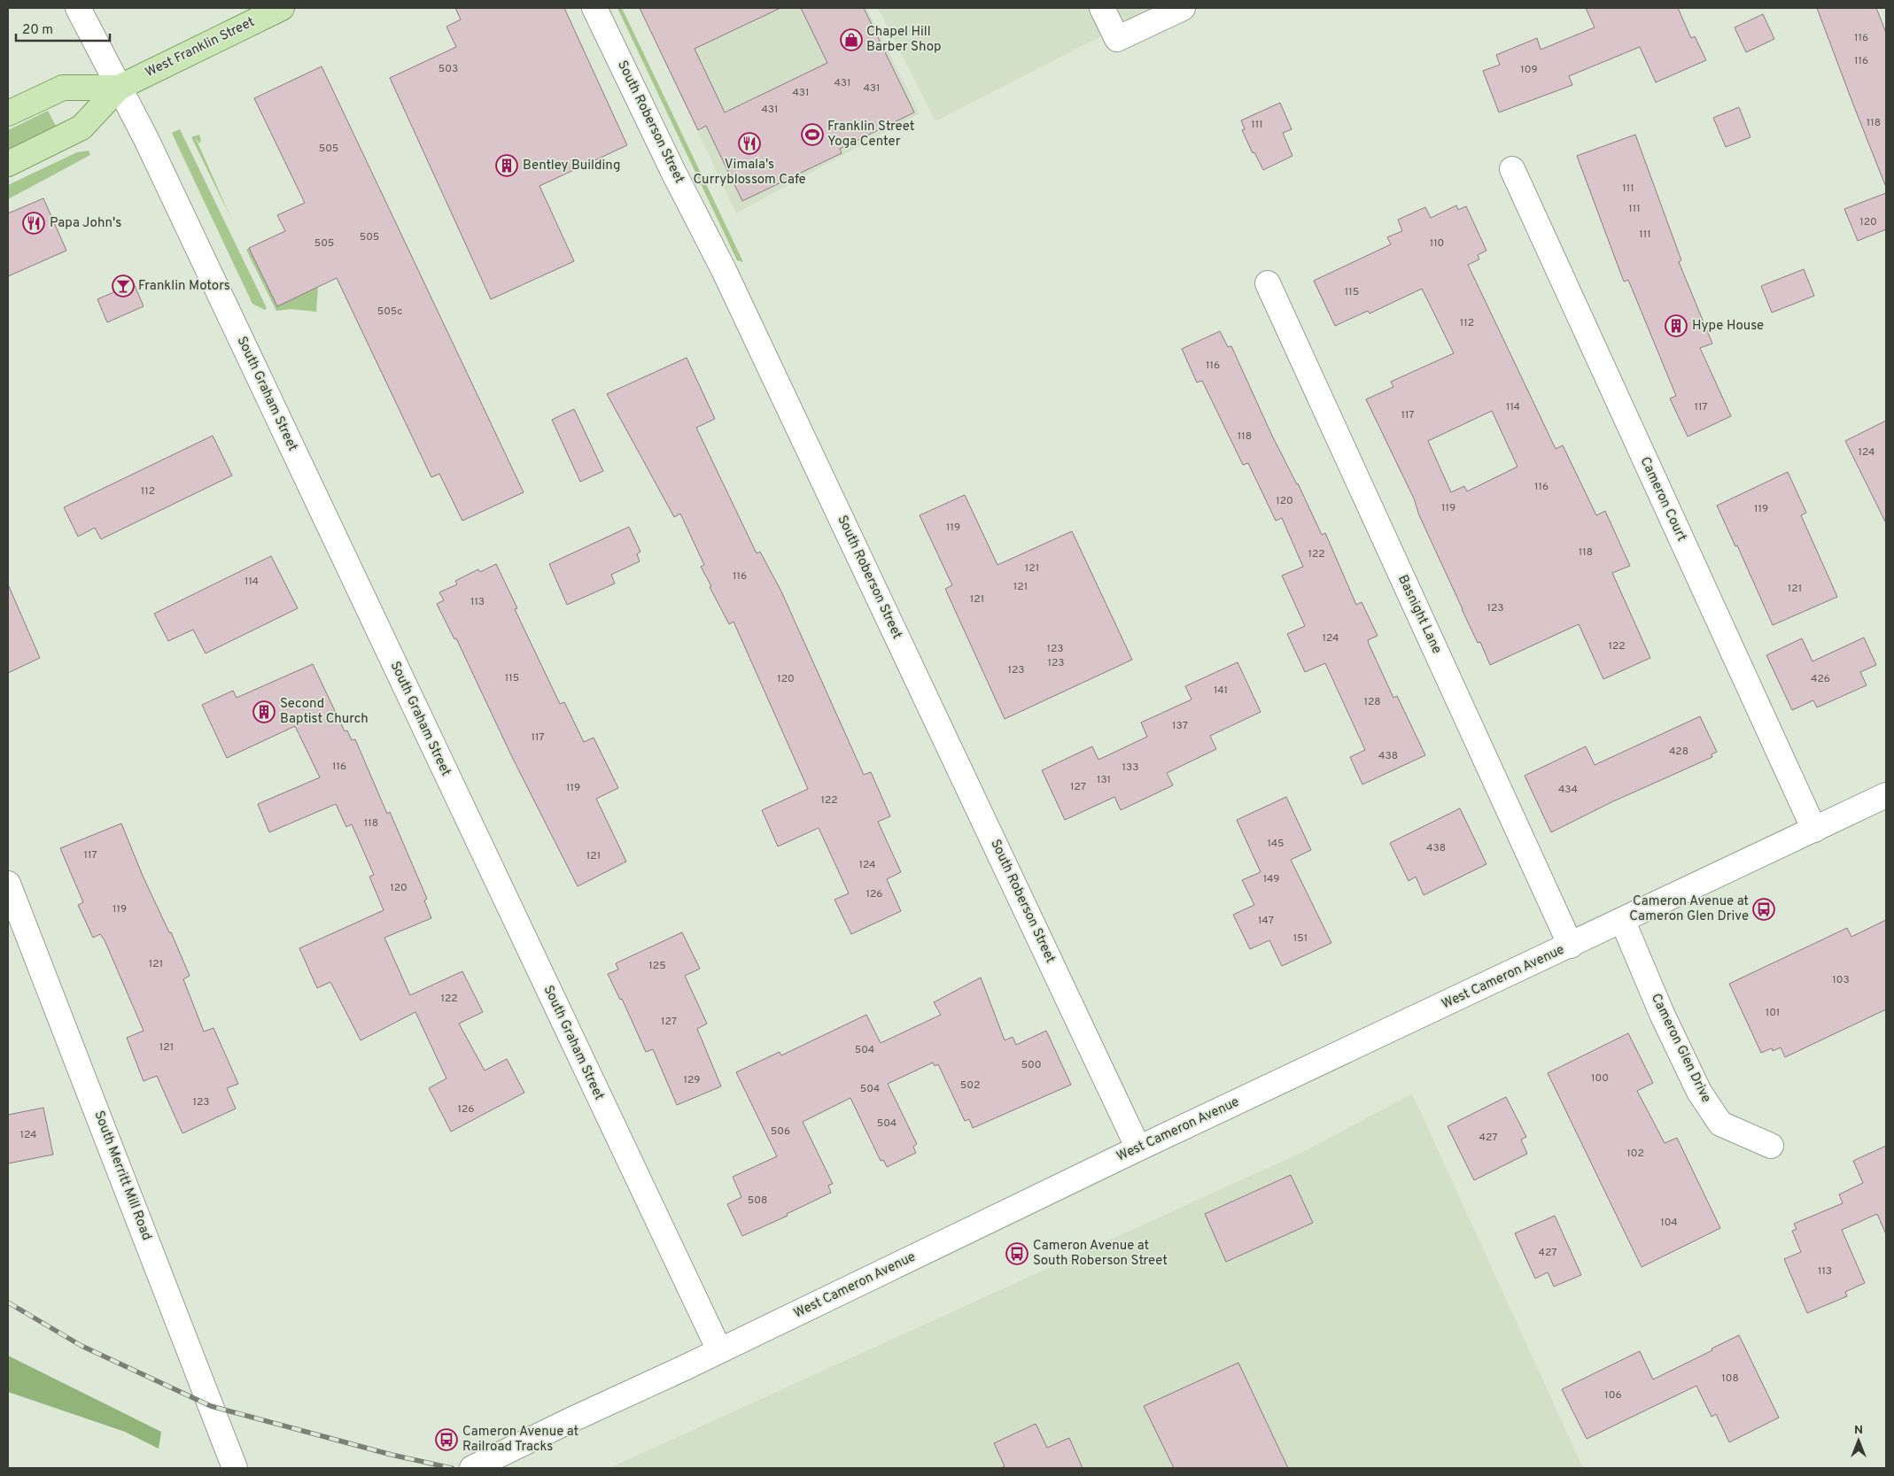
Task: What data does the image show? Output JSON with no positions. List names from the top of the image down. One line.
{"streets":{"main road":["West Franklin Street"],"street":["South Roberson Street","South Graham Street","Cameron Court","Basnight Lane","West Cameron Avenue","Cameron Glen Drive","South Merritt Mill Road"]},"crossings":[["West Franklin Street","South Graham Street"],["South Roberson Street","West Cameron Avenue"],["South Graham Street","West Cameron Avenue"],["Cameron Court","West Cameron Avenue"],["Basnight Lane","West Cameron Avenue"],["West Cameron Avenue","Cameron Glen Drive"]],"places":{"shop":["Chapel Hill Barber Shop"],"sports":["Franklin Street Yoga Center"],"restaurant":["Vimala's Curryblossom Cafe","Papa John's"],"building":["Bentley Building","Hype House","Second Baptist Church"],"bar":["Franklin Motors"],"bus stop":["Cameron Avenue at Cameron Glen Drive","Cameron Avenue at South Roberson Street","Cameron Avenue at Railroad Tracks"]},"house_numbers":["116","116","503","109","431","431","431","431","118","111","505","111","111","120","111","505","505","110","115","505c","112","116","114","117","117","118","124","116","112","120","119","119","119","118","122","121","116","114","121","121","121","113","123","124","122","123","123","123","115","120","426","141","128","137","117","428","438","116","133","131","127","119","434","122","118","145","438","117","121","124","149","120","126","119","147","151","121","125","103","122","101","127","121","504","500","100","129","502","504","123","126","504","506","124","427","102","508","104","427","113","108","106"],"scale_bar":"20 m","north":"top"}
